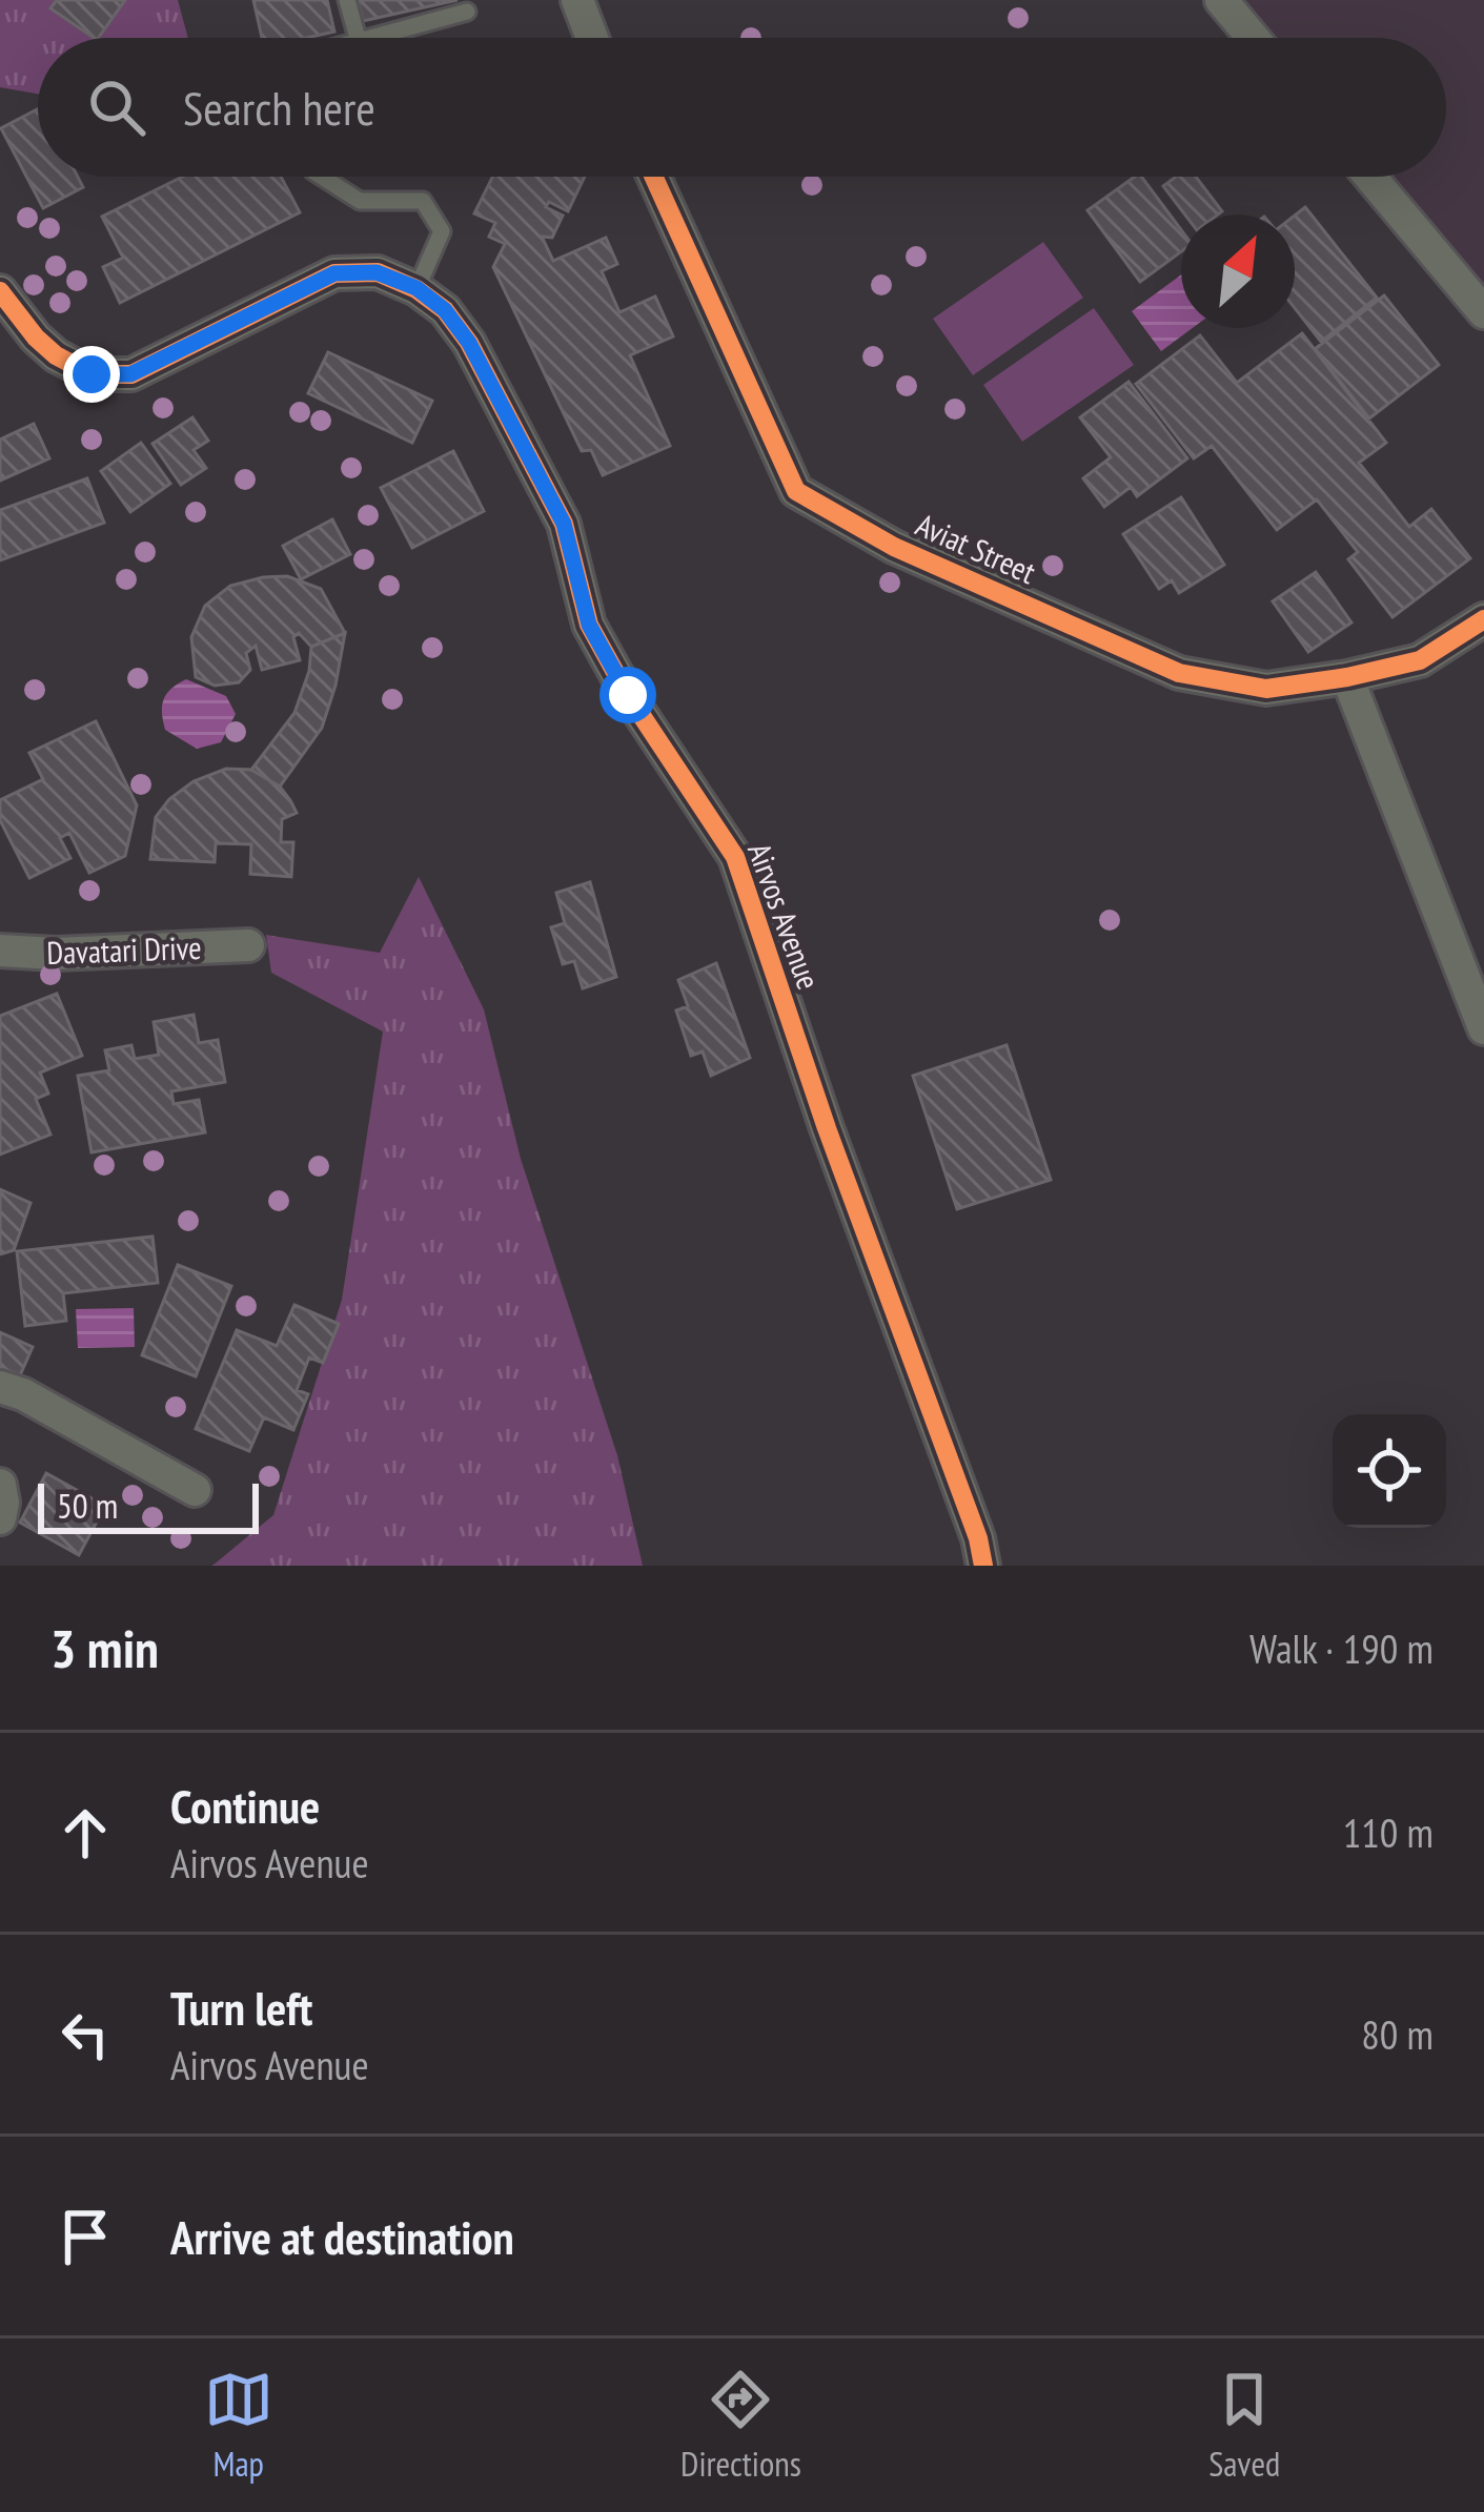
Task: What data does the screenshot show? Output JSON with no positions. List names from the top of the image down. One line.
{"streets":{"street":["Aviat Street","Airvos Avenue","Davatari Drive"]},"scale_bar":"50 m","north":"top right","page":{"search":"Search here","scale":"50 m","heading":["3 min","Walk · 190 m"],"list":[["Continue","Airvos Avenue","110 m"],["Turn left","Airvos Avenue","80 m"],"Arrive at destination"],"nav":["Map","Directions","Saved"]}}
